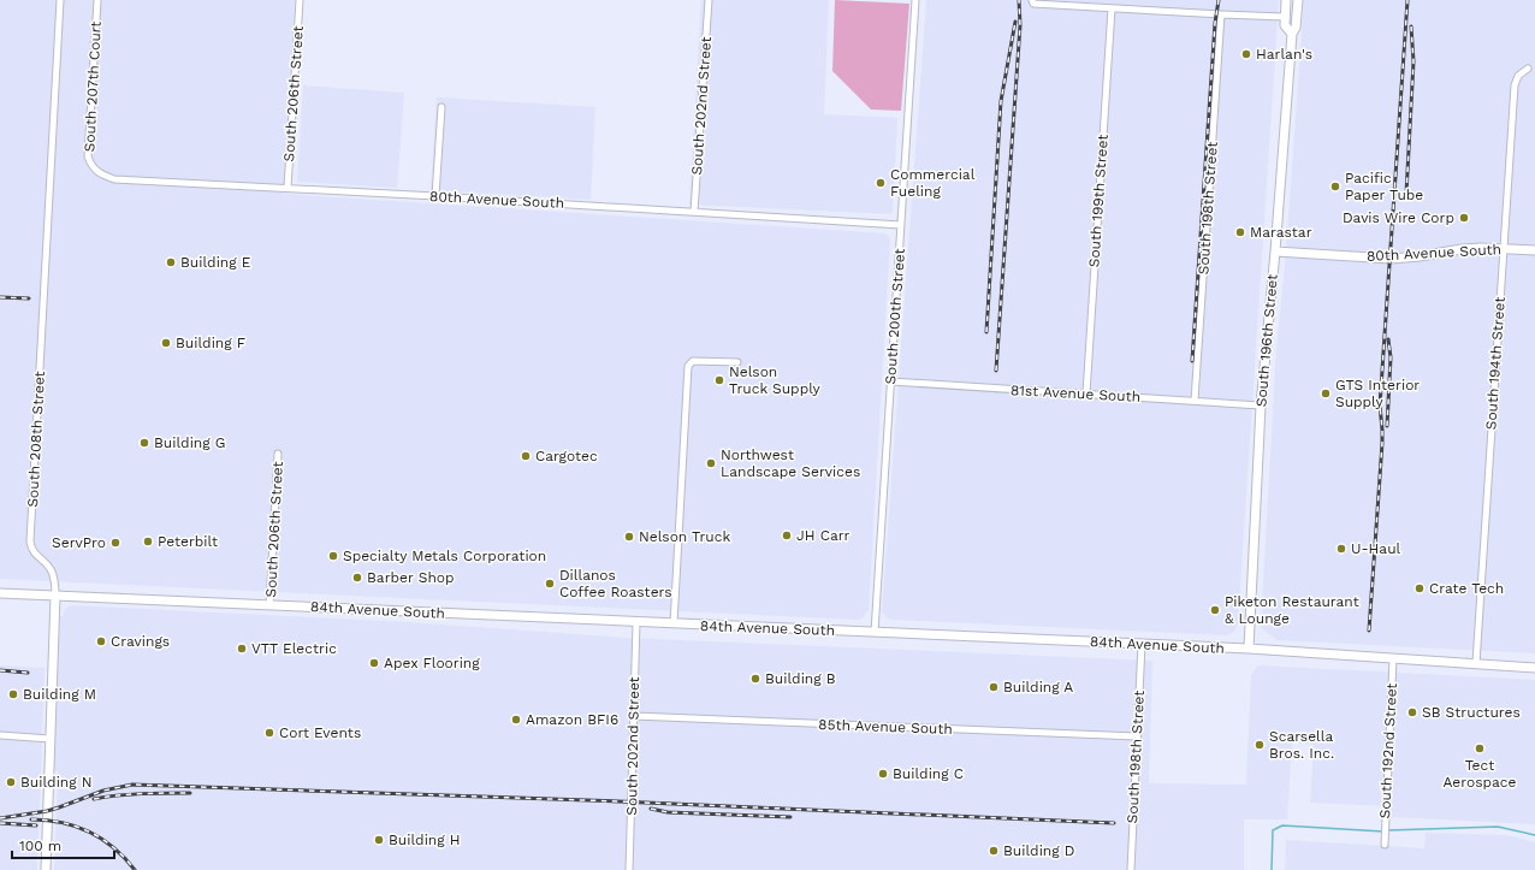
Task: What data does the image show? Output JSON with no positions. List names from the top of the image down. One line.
{"streets":{"main road":["80th Avenue South","South 196th Street","South 208th Street","84th Avenue South"],"street":["South 207th Court","South 206th Street","South 202nd Street","South 199th Street","South 198th Street","South 200th Street","South 194th Street","81st Avenue South","85th Avenue South","South 192nd Street"]},"crossings":[["South 207th Court","80th Avenue South"],["South 206th Street","80th Avenue South"],["South 206th Street","84th Avenue South"],["South 202nd Street","80th Avenue South"],["South 202nd Street","84th Avenue South"],["South 202nd Street","85th Avenue South"],["80th Avenue South","South 200th Street"],["80th Avenue South","South 196th Street"],["80th Avenue South","South 194th Street"],["South 199th Street","81st Avenue South"],["South 198th Street","81st Avenue South"],["South 198th Street","84th Avenue South"],["South 198th Street","85th Avenue South"],["South 200th Street","81st Avenue South"],["South 200th Street","84th Avenue South"],["South 196th Street","81st Avenue South"],["South 196th Street","84th Avenue South"],["South 194th Street","84th Avenue South"],["South 208th Street","84th Avenue South"],["84th Avenue South","South 192nd Street"]],"places":["Harlan's","Commercial Fueling","Pacific Paper Tube","Davis Wire Corp","Marastar","Building E","Building F","Nelson Truck Supply","GTS Interior Supply","Building G","Cargotec","Northwest Landscape Services","JH Carr","Nelson Truck","Peterbilt","ServPro","U-Haul","Specialty Metals Corporation","Barber Shop","Dillanos Coffee Roasters","Crate Tech","Piketon Restaurant & Lounge","Cravings","VTT Electric","Apex Flooring","Building B","Building A","Building M","SB Structures","Amazon BFI6","Cort Events","Scarsella Bros. Inc.","Tect Aerospace","Building C","Building N","Building H","Building D"],"scale_bar":"100 m"}
